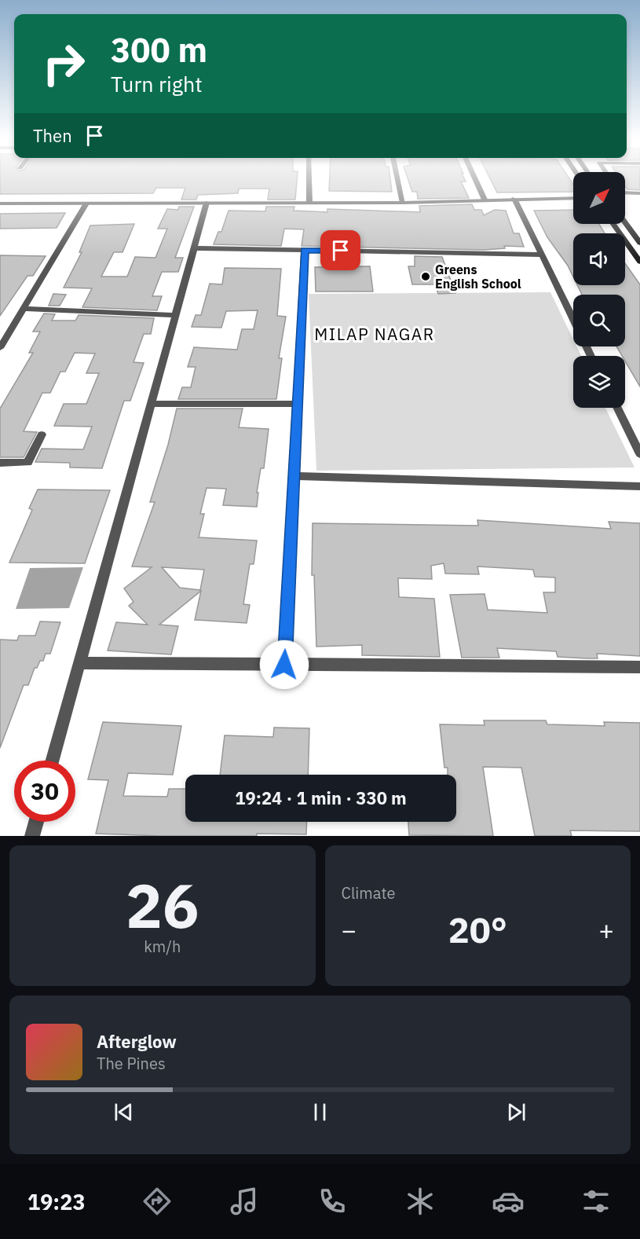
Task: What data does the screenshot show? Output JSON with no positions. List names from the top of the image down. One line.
{"districts":["MILAP NAGAR"],"places":["Greens English School"],"north":"top right","page":{"turn":["300 m","Turn right"],"then":"Then","limit":"30","trip":"19:24 · 1 min · 330 m","tile":[["26","km/h"],"Climate"],"heat":["−","20°","+"],"song":["Afterglow","The Pines"],"tabs":"19:23"}}
